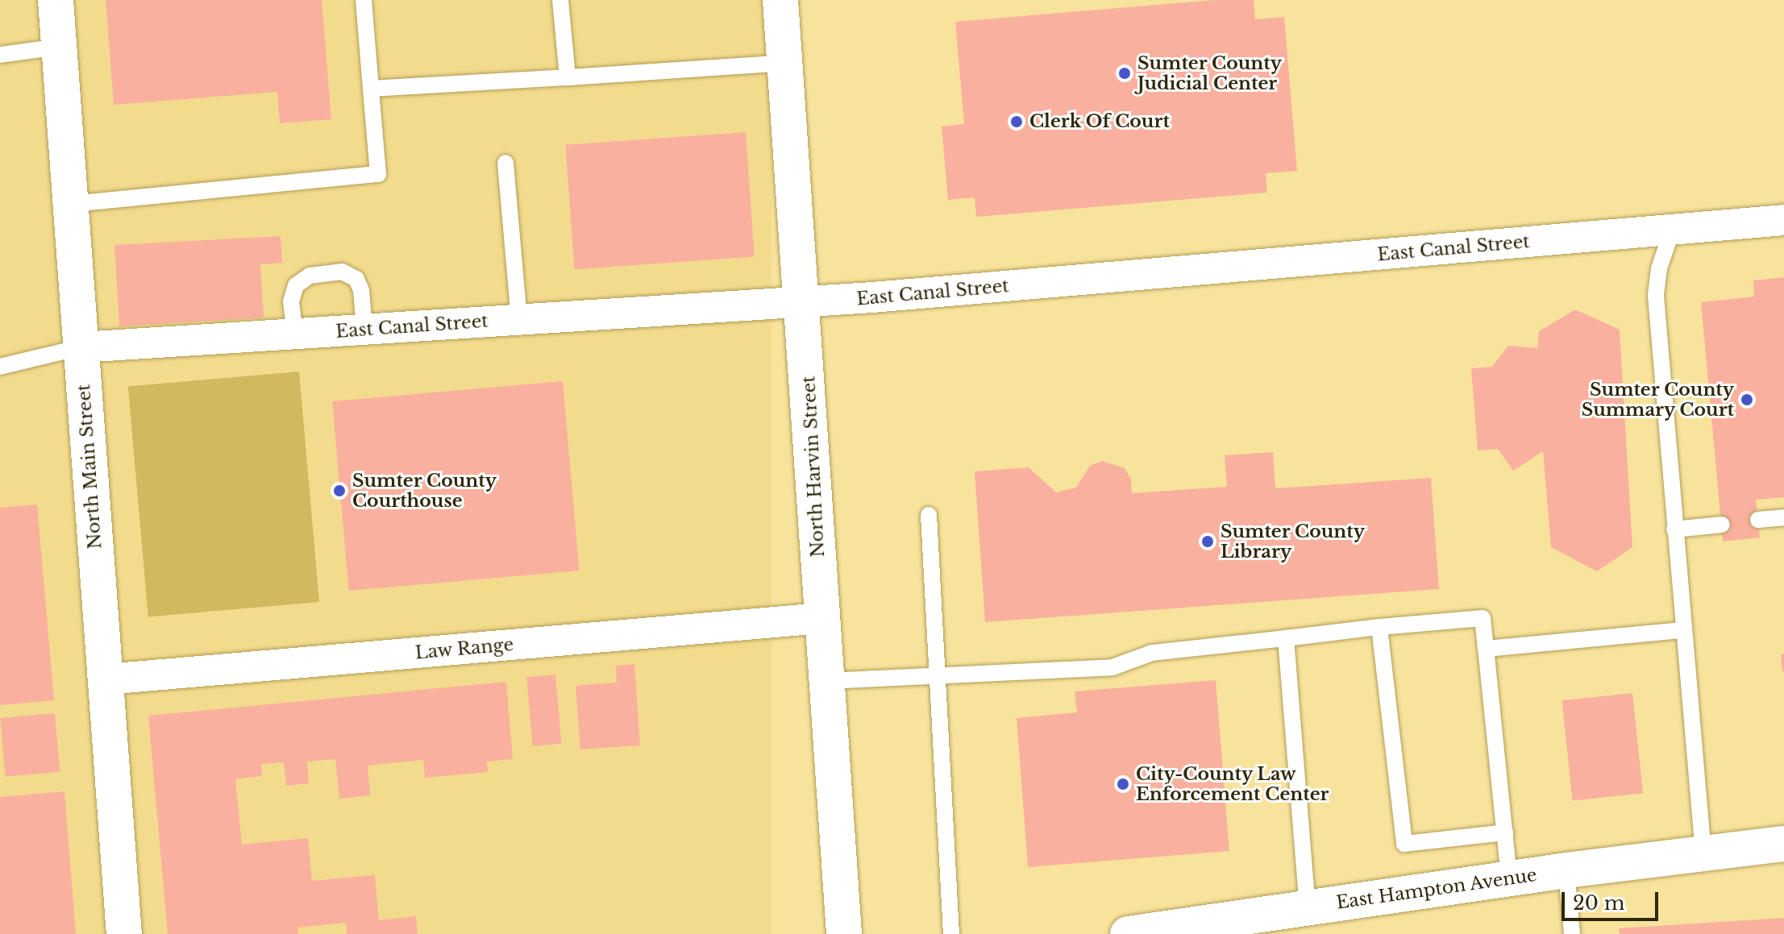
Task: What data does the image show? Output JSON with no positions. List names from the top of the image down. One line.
{"streets":{"main road":["North Main Street","North Harvin Street","East Hampton Avenue"],"street":["East Canal Street","Law Range"]},"crossings":[["East Canal Street","North Main Street"],["East Canal Street","North Harvin Street"],["North Main Street","Law Range"],["North Harvin Street","Law Range"]],"places":["Sumter County Judicial Center","Clerk Of Court","Sumter County Summary Court","Sumter County Courthouse","Sumter County Library","City-County Law Enforcement Center"],"scale_bar":"20 m"}
